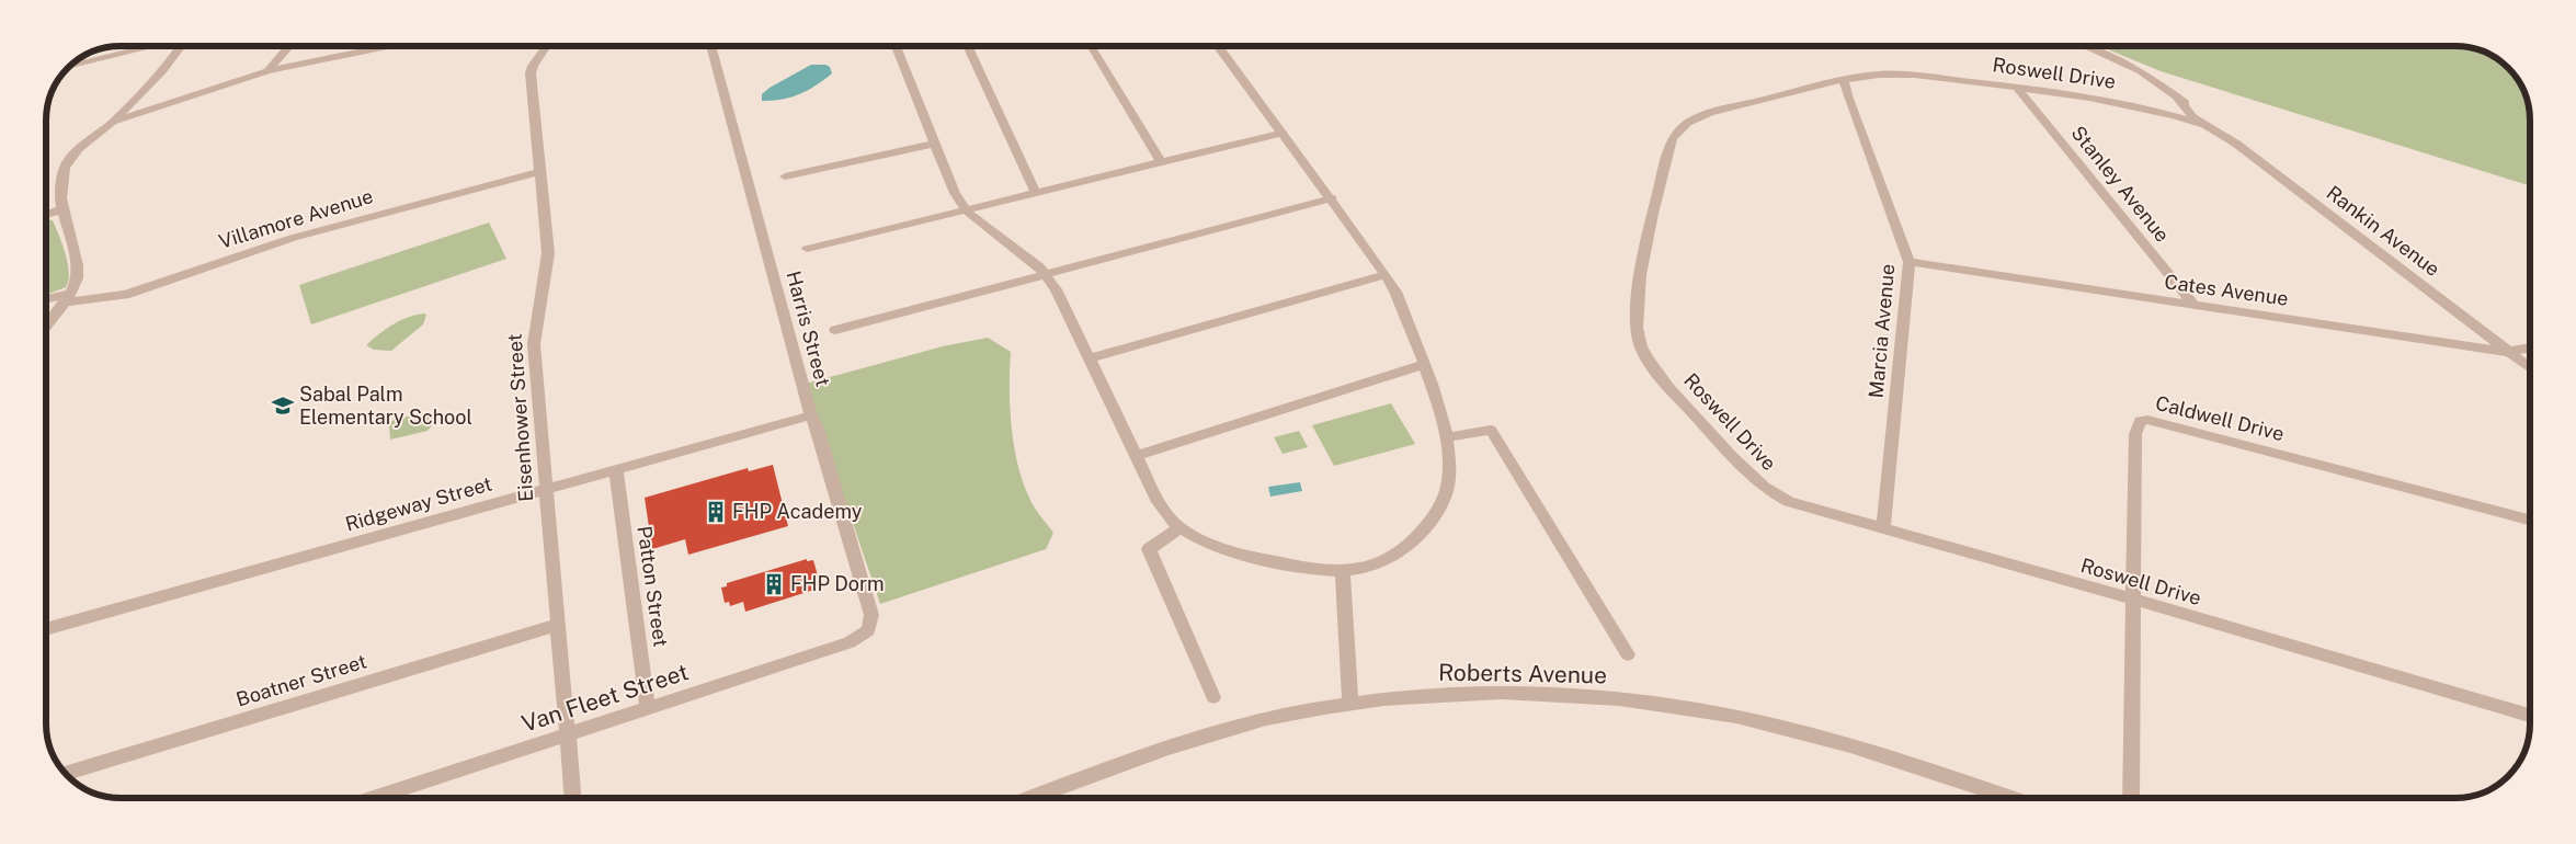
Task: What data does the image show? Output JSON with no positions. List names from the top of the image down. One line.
{"streets":{"street":["Roswell Drive","Stanley Avenue","Villamore Avenue","Rankin Avenue","Cates Avenue","Harris Street","Marcia Avenue","Eisenhower Street","Caldwell Drive","Ridgeway Street","Patton Street","Roberts Avenue","Boatner Street","Van Fleet Street"]},"crossings":[["Roswell Drive","Stanley Avenue"],["Roswell Drive","Rankin Avenue"],["Roswell Drive","Marcia Avenue"],["Roswell Drive","Caldwell Drive"],["Stanley Avenue","Cates Avenue"],["Villamore Avenue","Eisenhower Street"],["Rankin Avenue","Cates Avenue"],["Cates Avenue","Marcia Avenue"],["Harris Street","Ridgeway Street"],["Harris Street","Van Fleet Street"],["Eisenhower Street","Ridgeway Street"],["Eisenhower Street","Boatner Street"],["Eisenhower Street","Van Fleet Street"],["Ridgeway Street","Patton Street"],["Patton Street","Van Fleet Street"]],"places":{"school or university":["Sabal Palm Elementary School"],"building":["FHP Academy","FHP Dorm"]}}
